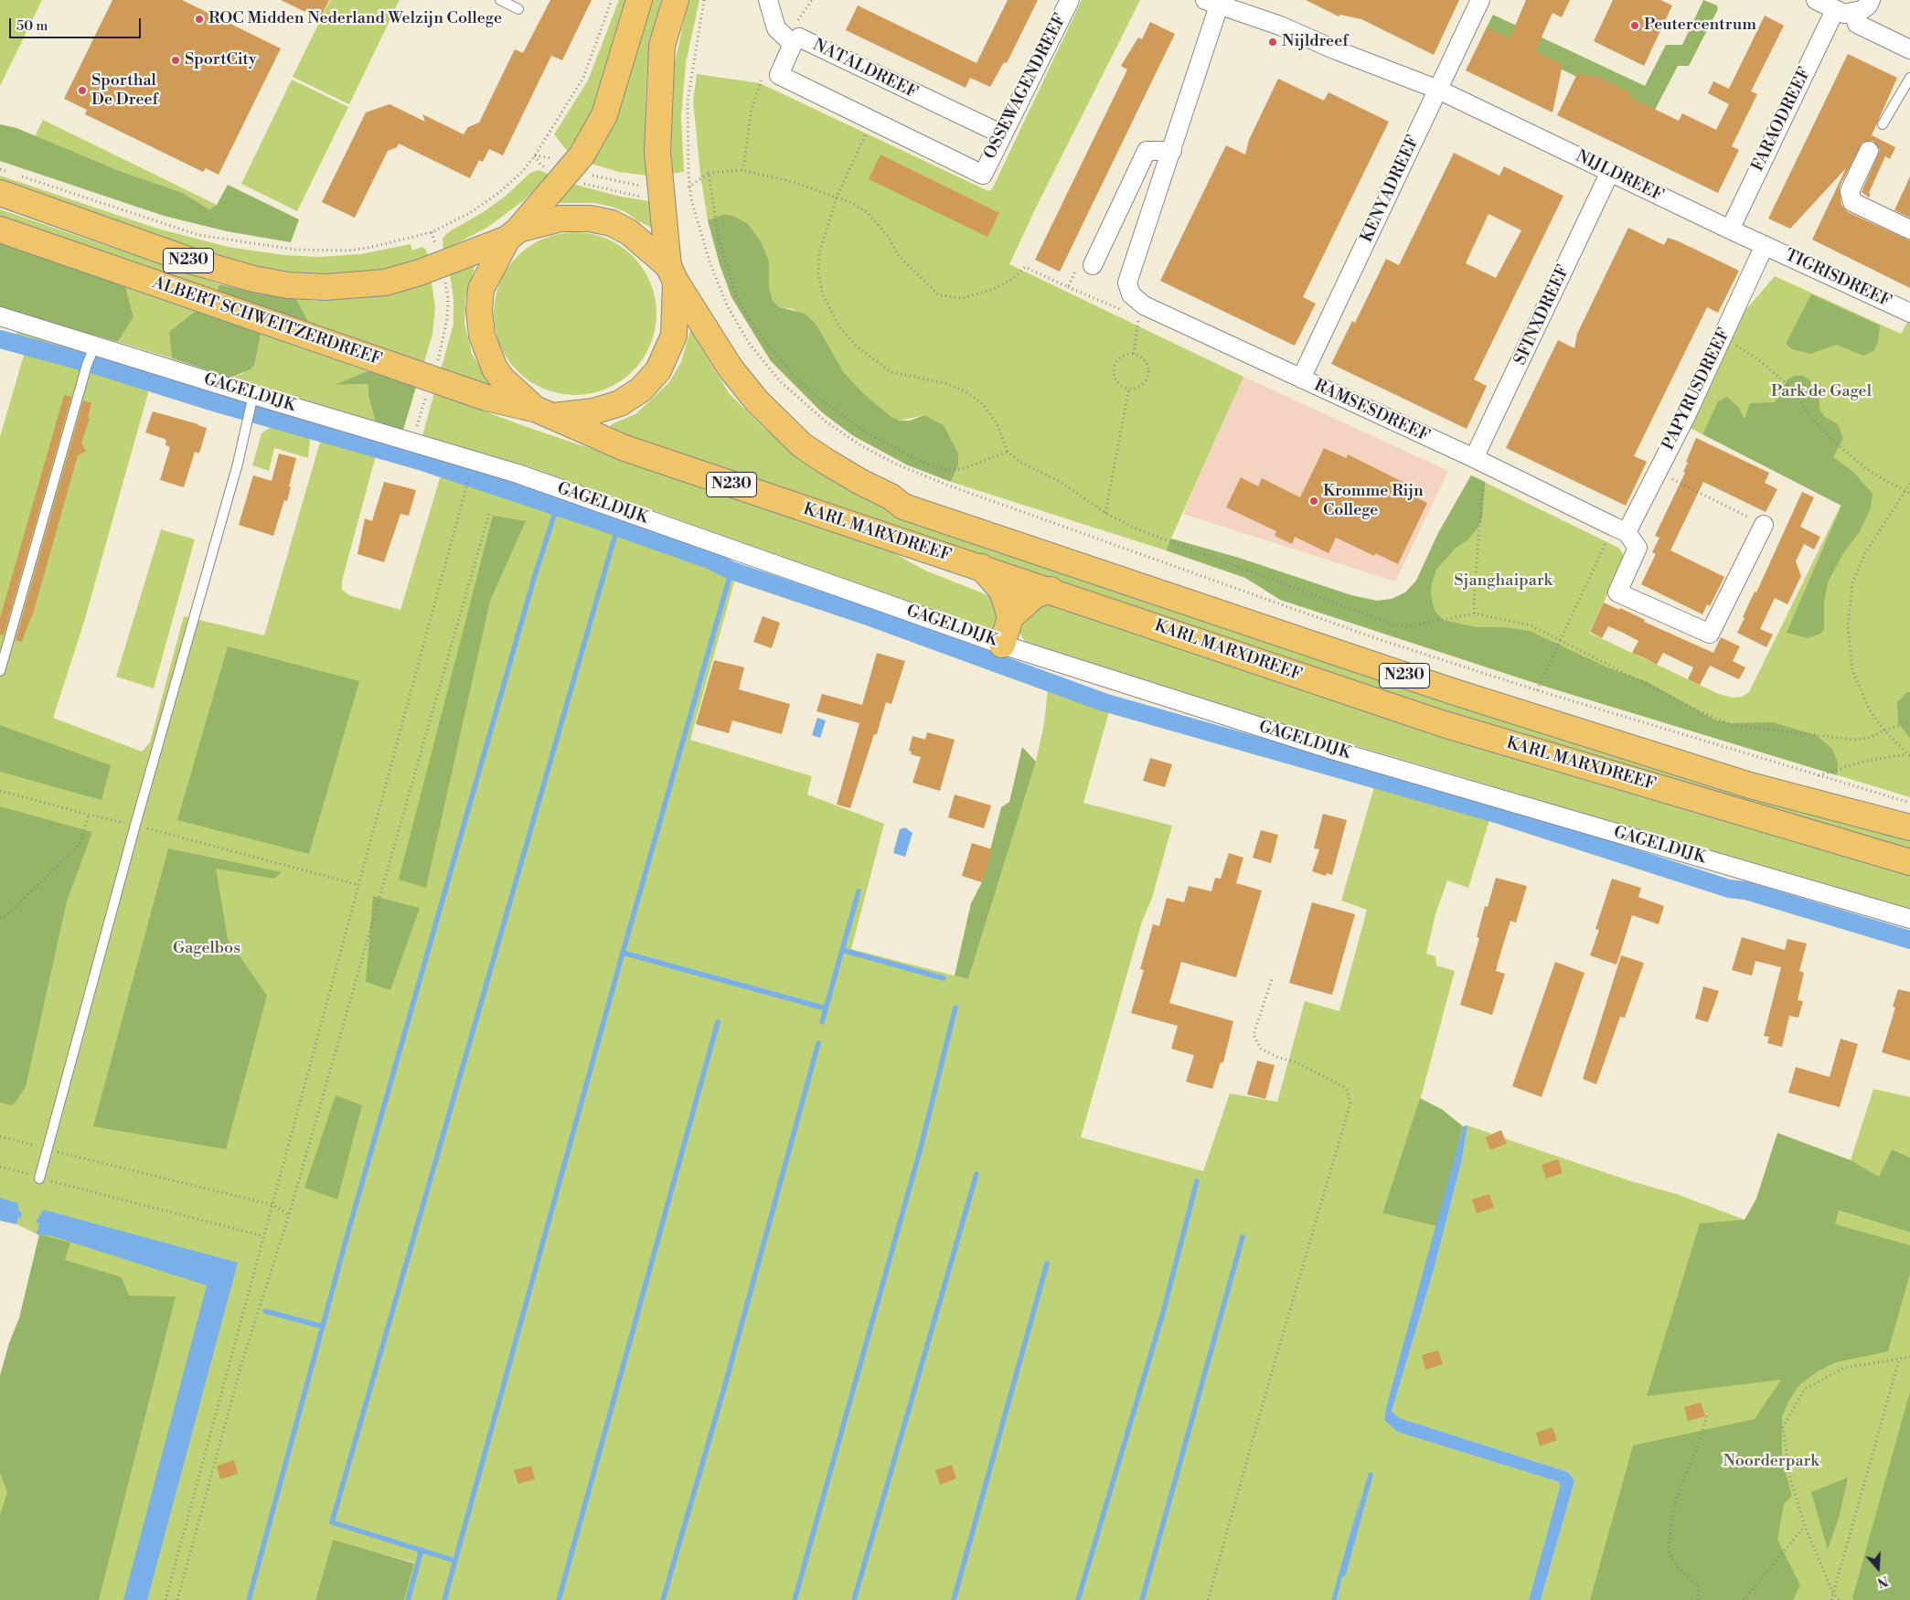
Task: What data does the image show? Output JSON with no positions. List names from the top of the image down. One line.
{"streets":{"main road":["N230","ALBERT SCHWEITZERDREEF","KARL MARXDREEF"],"street":["NATALDREEF","OSSEWAGENDREEF","FARAODREEF","NIJLDREEF","KENYADREEF","TIGRISDREEF","SFINXDREEF","PAPYRUSDREEF","GAGELDIJK","RAMSESDREEF"]},"crossings":[["NATALDREEF","OSSEWAGENDREEF"],["FARAODREEF","NIJLDREEF"],["NIJLDREEF","KENYADREEF"],["NIJLDREEF","TIGRISDREEF"],["NIJLDREEF","SFINXDREEF"],["NIJLDREEF","PAPYRUSDREEF"],["KENYADREEF","RAMSESDREEF"],["N230","ALBERT SCHWEITZERDREEF"],["N230","KARL MARXDREEF"],["TIGRISDREEF","PAPYRUSDREEF"],["SFINXDREEF","RAMSESDREEF"],["ALBERT SCHWEITZERDREEF","KARL MARXDREEF"],["PAPYRUSDREEF","RAMSESDREEF"]],"parks":["Park de Gagel","Sjanghaipark","Gagelbos","Noorderpark"],"places":["ROC Midden Nederland Welzijn College","Peutercentrum","Nijldreef","SportCity","Sporthal De Dreef","Kromme Rijn College"],"scale_bar":"50 m","north":"bottom"}
